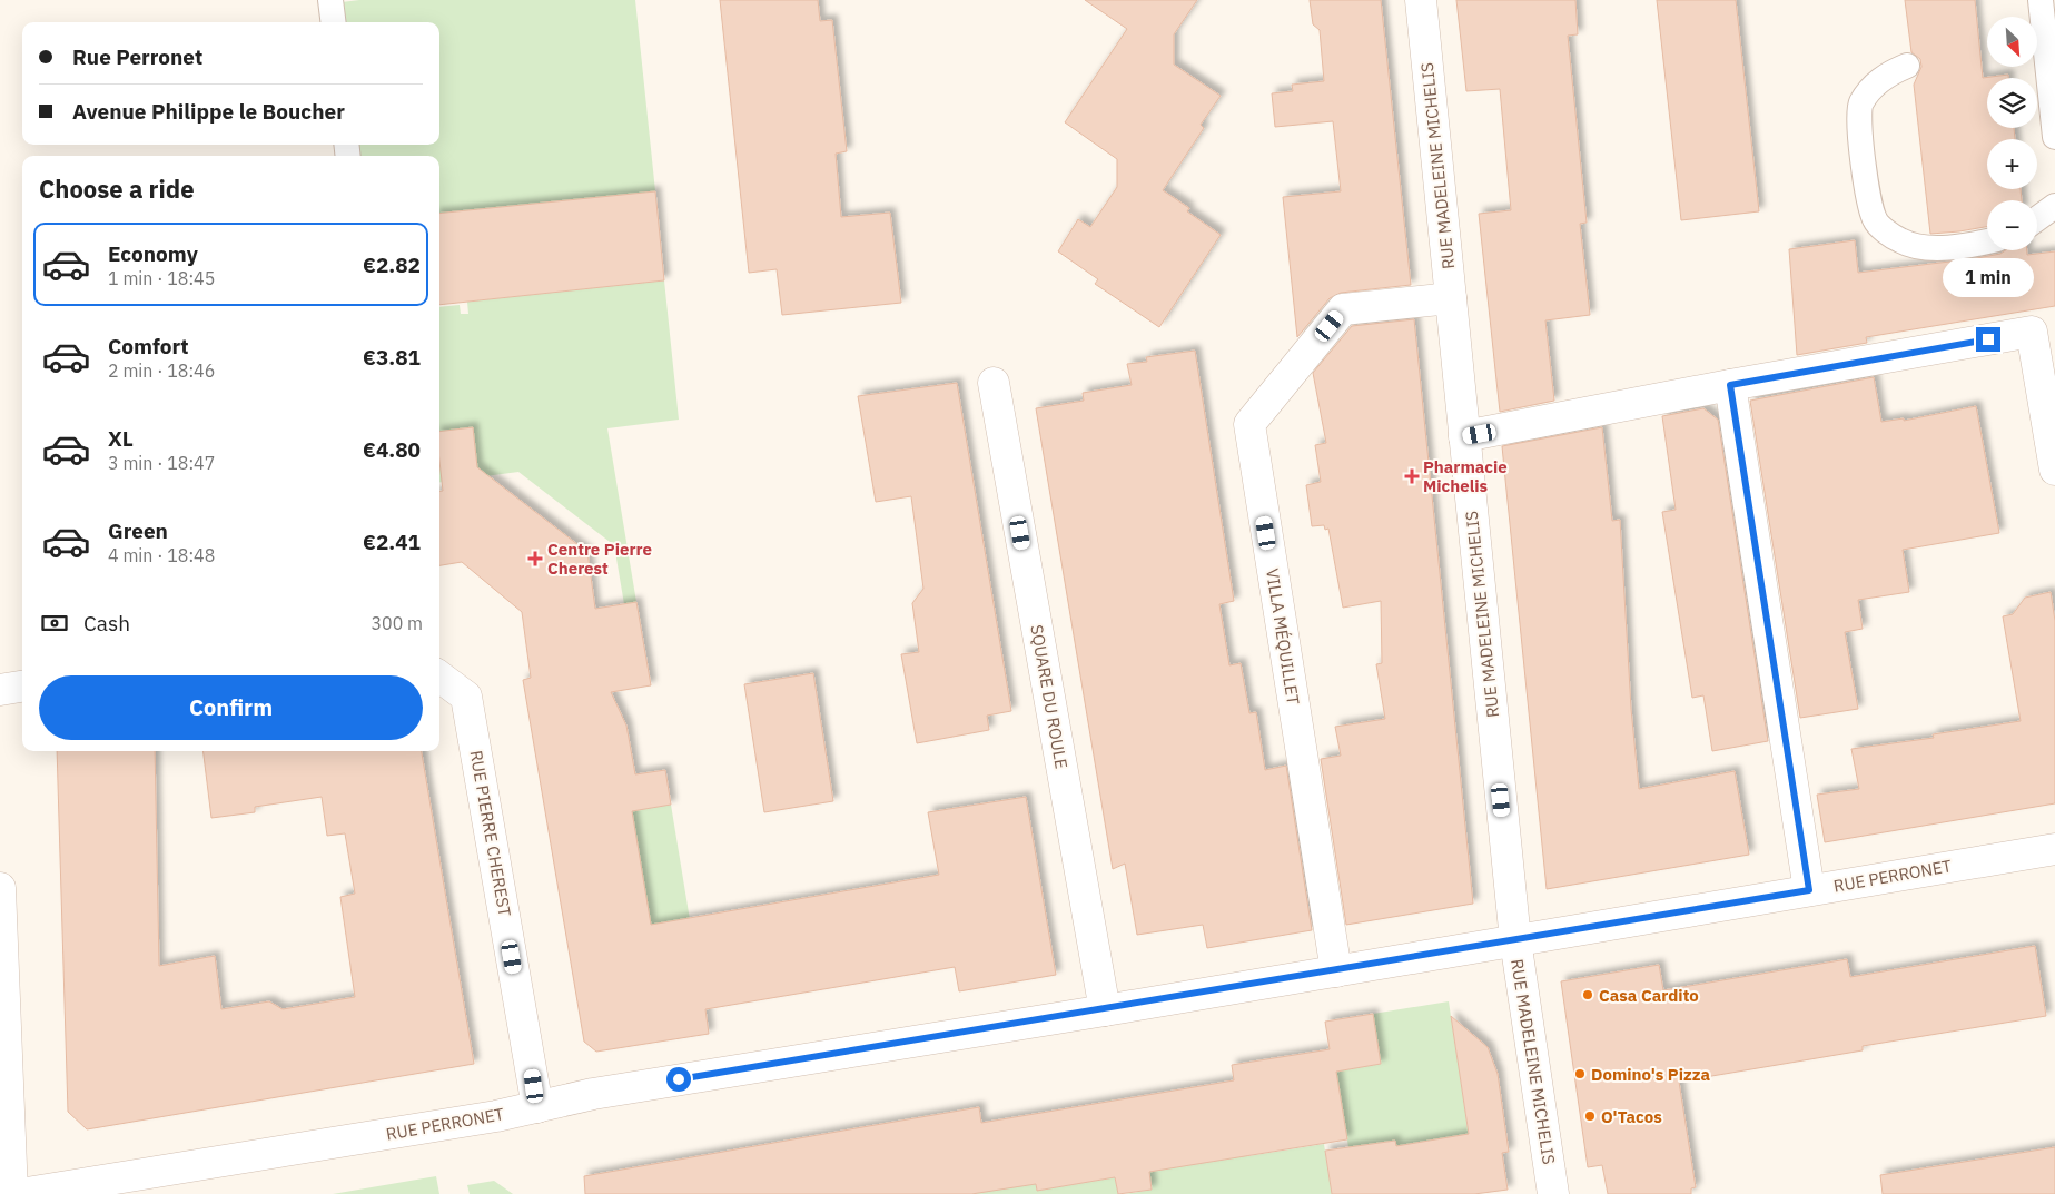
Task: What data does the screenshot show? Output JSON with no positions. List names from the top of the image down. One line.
{"streets":{"street":["RUE MADELEINE MICHELIS","VILLA MÉQUILLET","SQUARE DU ROULE","RUE PIERRE CHEREST","RUE PERRONET"]},"crossings":[["RUE MADELEINE MICHELIS","VILLA MÉQUILLET"],["RUE MADELEINE MICHELIS","RUE PERRONET"],["VILLA MÉQUILLET","RUE PERRONET"],["SQUARE DU ROULE","RUE PERRONET"],["RUE PIERRE CHEREST","RUE PERRONET"]],"places":{"health":["Pharmacie Michelis","Centre Pierre Cherest"],"other":["Casa Cardito","Domino's Pizza","O'Tacos"]},"north":"bottom right","page":{"map_buttons":["+","−"],"banner":["Rue Perronet","Avenue Philippe le Boucher"],"heading":"Choose a ride","list":[{"name":"Economy","note":"1 min · 18:45","value":"€2.82"},{"name":"Comfort","note":"2 min · 18:46","value":"€3.81"},{"name":"XL","note":"3 min · 18:47","value":"€4.80"},{"name":"Green","note":"4 min · 18:48","value":"€2.41"}],"bubble":"1 min","pay":["Cash","300 m"],"buttons":"Confirm"}}
